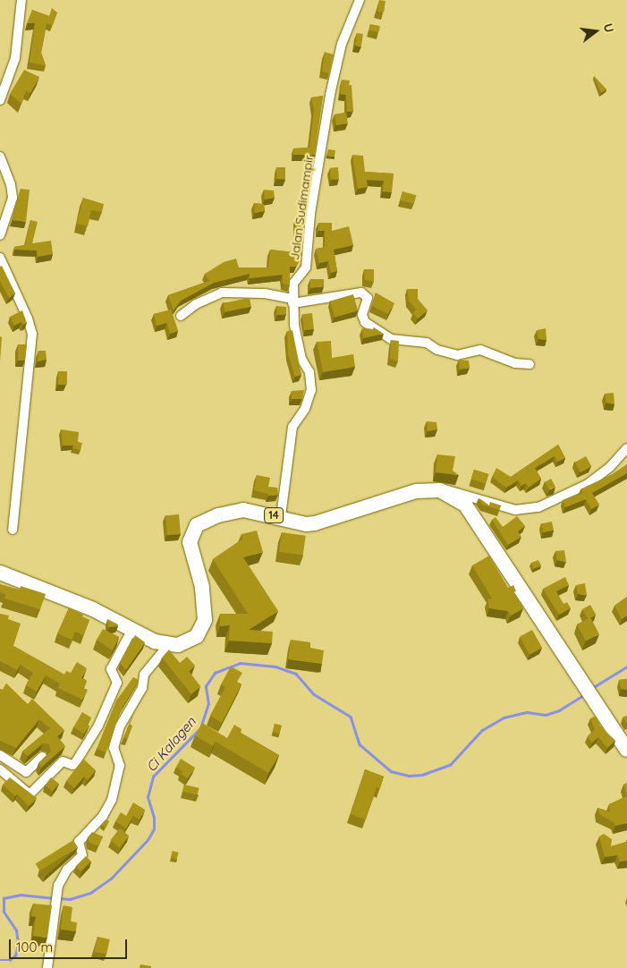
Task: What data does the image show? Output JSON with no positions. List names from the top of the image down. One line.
{"streets":{"highway":["14"],"street":["Jalan Sudimampir"]},"crossings":[["Jalan Sudimampir","14"]],"water":["Ci Kalagen"],"scale_bar":"100 m","north":"right"}
